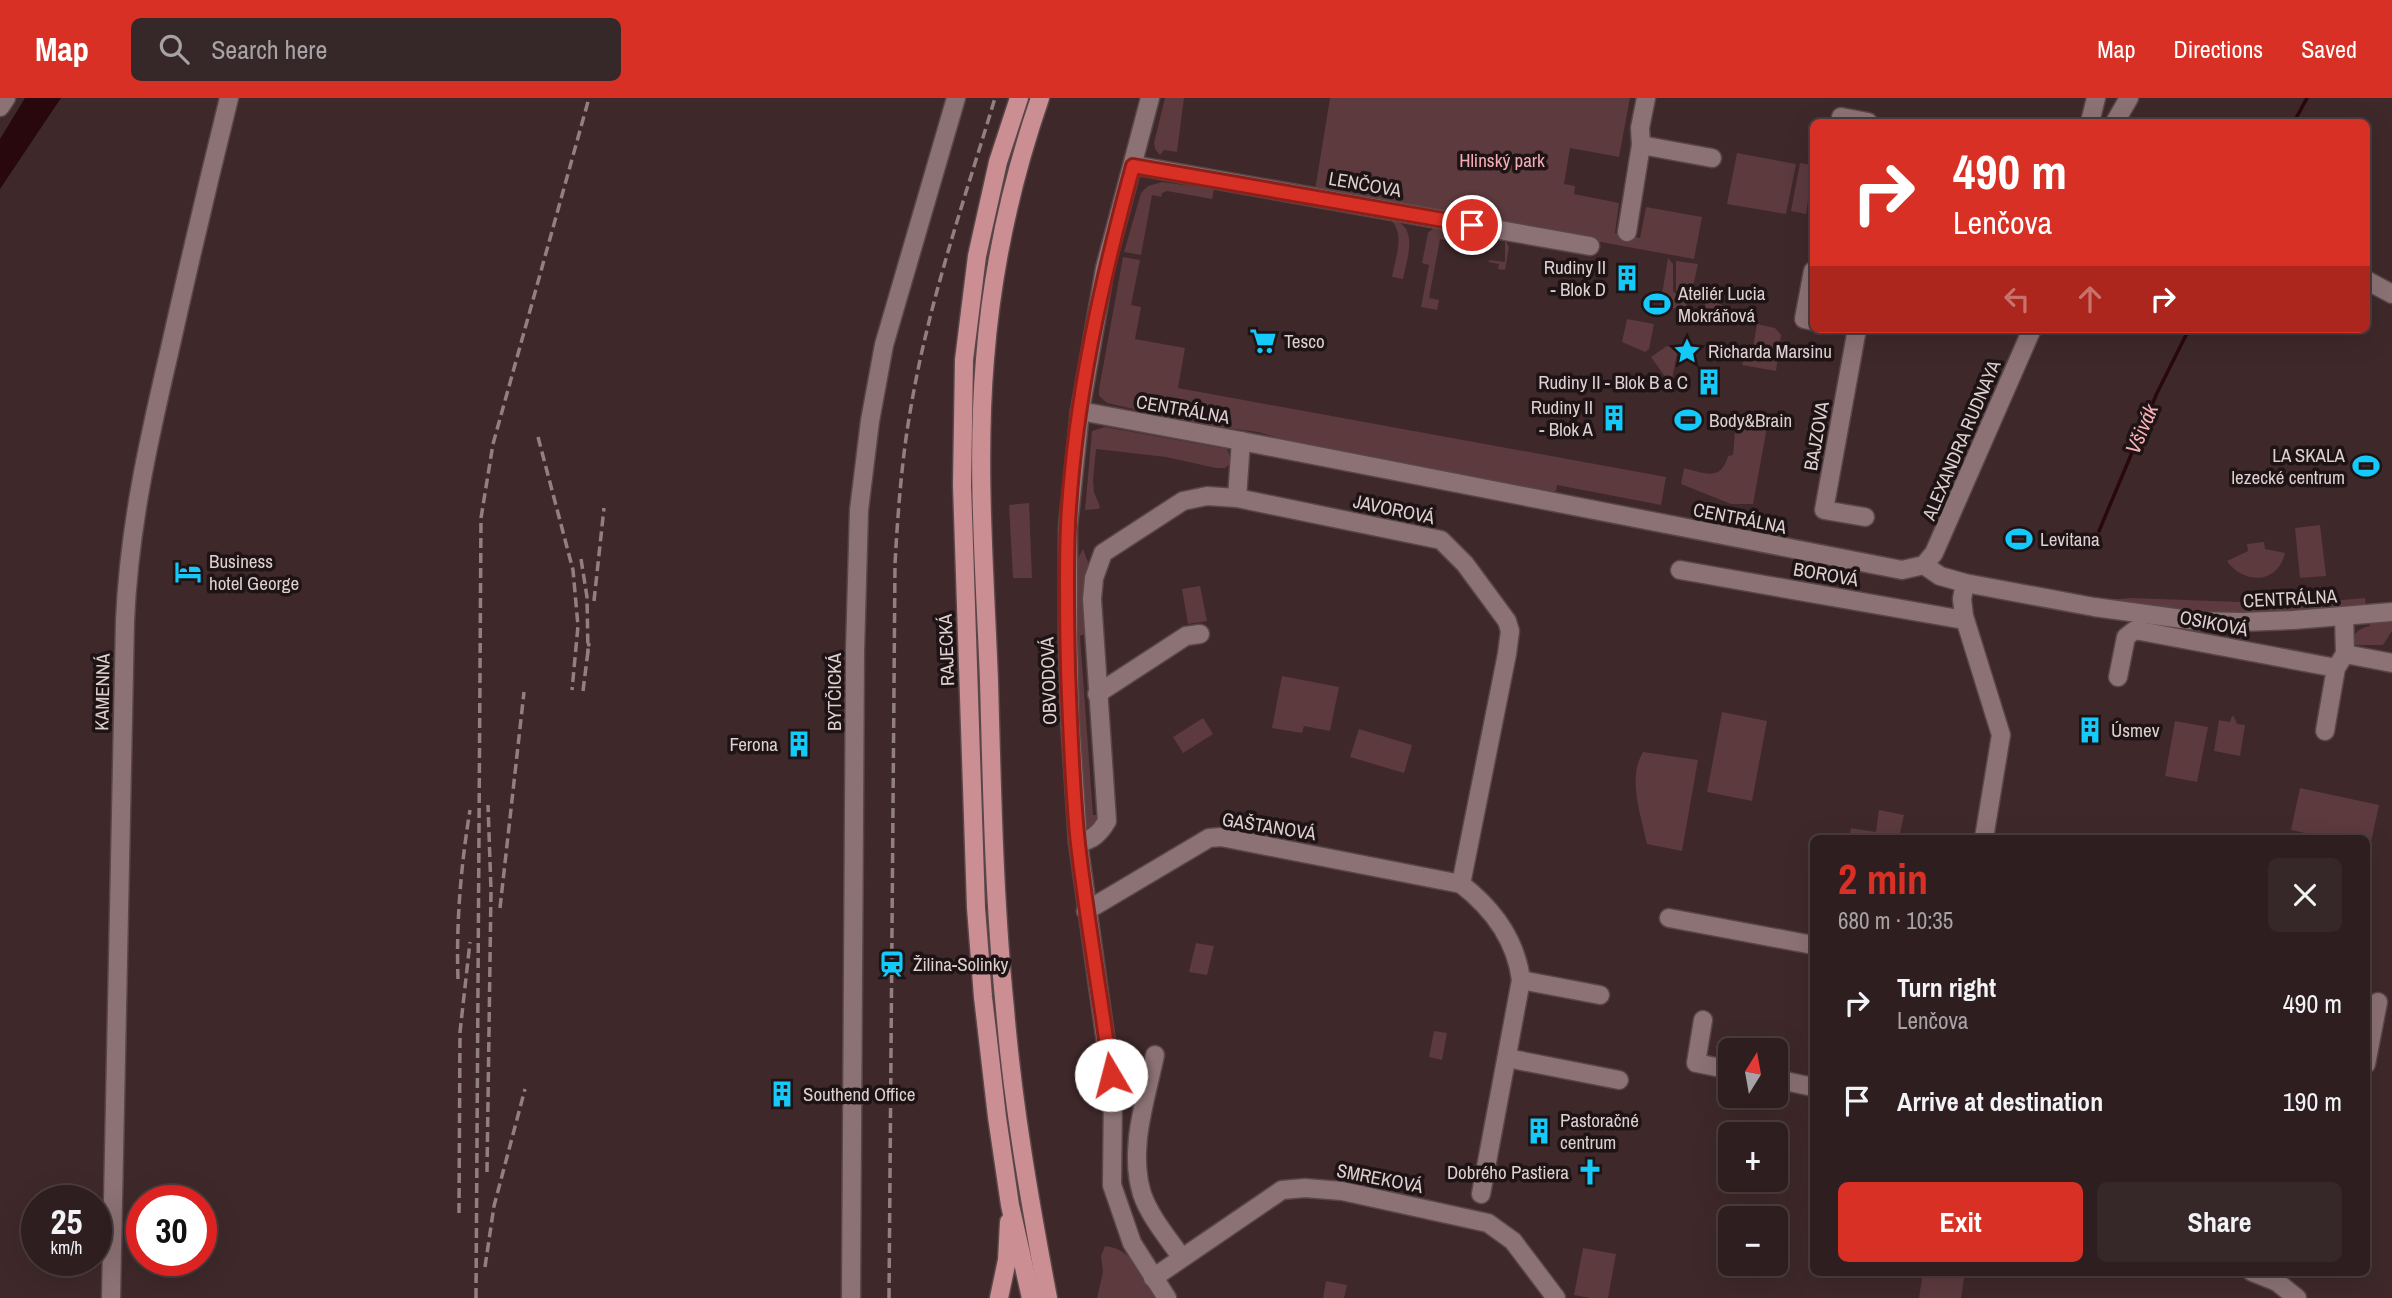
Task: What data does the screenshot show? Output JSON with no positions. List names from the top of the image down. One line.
{"streets":{"main road":["RAJECKÁ"],"street":["LENČOVA","CENTRÁLNA","BAJZOVA","ALEXANDRA RUDNAYA","JAVOROVÁ","BOROVÁ","OSIKOVÁ","OBVODOVÁ","KAMENNÁ","BYTČICKÁ","GAŠTANOVÁ","SMREKOVÁ"]},"crossings":[["LENČOVA","OBVODOVÁ"],["CENTRÁLNA","ALEXANDRA RUDNAYA"],["CENTRÁLNA","OBVODOVÁ"],["JAVOROVÁ","OBVODOVÁ"],["JAVOROVÁ","GAŠTANOVÁ"],["OBVODOVÁ","GAŠTANOVÁ"],["OBVODOVÁ","SMREKOVÁ"]],"water":["Všivák"],"parks":["Hlinský park"],"places":{"building":["Rudiny II - Blok D","Rudiny II - Blok B a C","Rudiny II - Blok A","Úsmev","Ferona","Southend Office","Pastoračné centrum"],"sports":["Ateliér Lucia Mokráňová","Body&Brain","LA SKALA lezecké centrum","Levitana"],"supermarket":["Tesco"],"place":["Richarda Marsinu"],"hotel":["Business hotel George"],"station":["Žilina-Solinky"],"church":["Dobrého Pastiera"]},"north":"top","page":{"header":"Map","search":"Search here","nav":["Map","Directions","Saved"],"turn":["490 m","Lenčova"],"heading":["2 min","680 m · 10:35"],"list":[{"name":"Turn right","note":"Lenčova","value":"490 m"},{"name":"Arrive at destination","value":"190 m"}],"map_buttons":["+","−"],"buttons":["Exit","Share"],"speed":"25 km/h","limit":"30"}}
